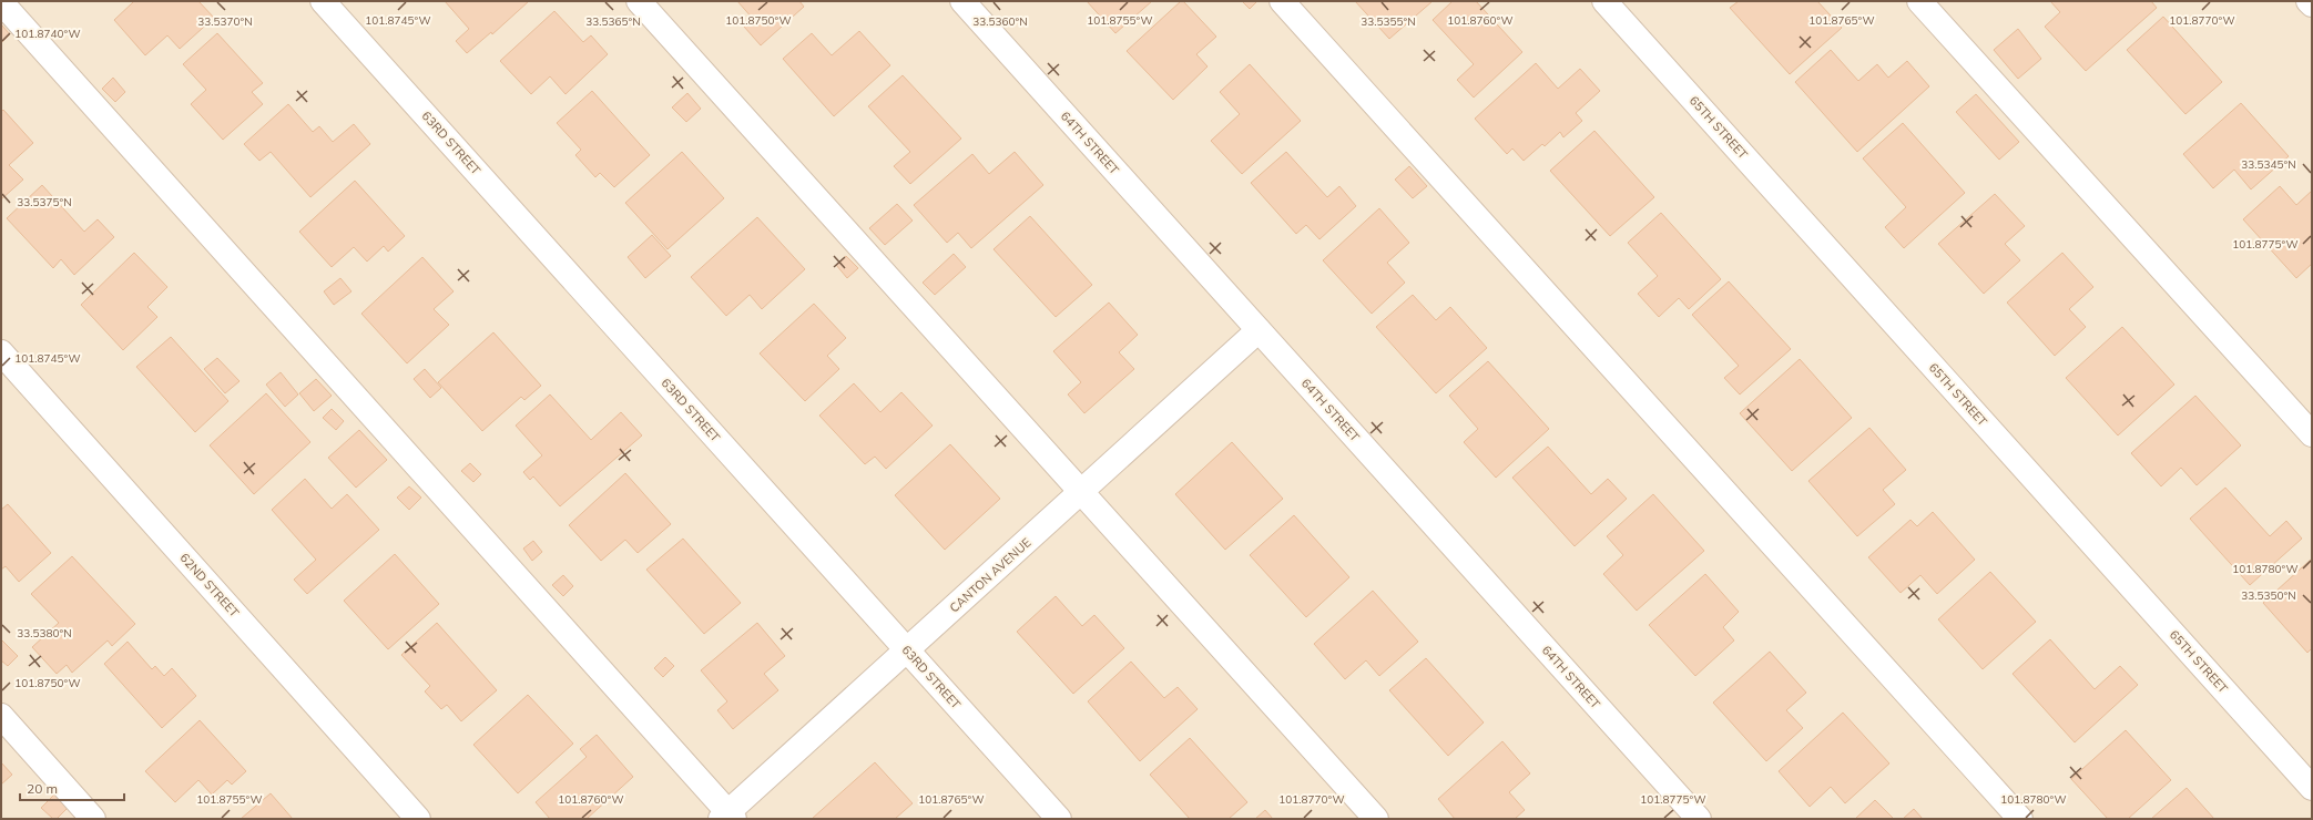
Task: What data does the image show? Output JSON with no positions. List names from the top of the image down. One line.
{"streets":{"street":["65TH STREET","63RD STREET","64TH STREET","CANTON AVENUE","62ND STREET"]},"crossings":[["63RD STREET","CANTON AVENUE"],["64TH STREET","CANTON AVENUE"]],"scale_bar":"20 m","coordinates":["101.8745°W","101.8750°W","101.8755°W","101.8760°W","101.8765°W","101.8770°W","33.5360°N","33.5370°N","33.5365°N","33.5355°N","101.8740°W","33.5345°N","33.5375°N","101.8775°W","101.8780°W","33.5350°N","33.5380°N"]}
